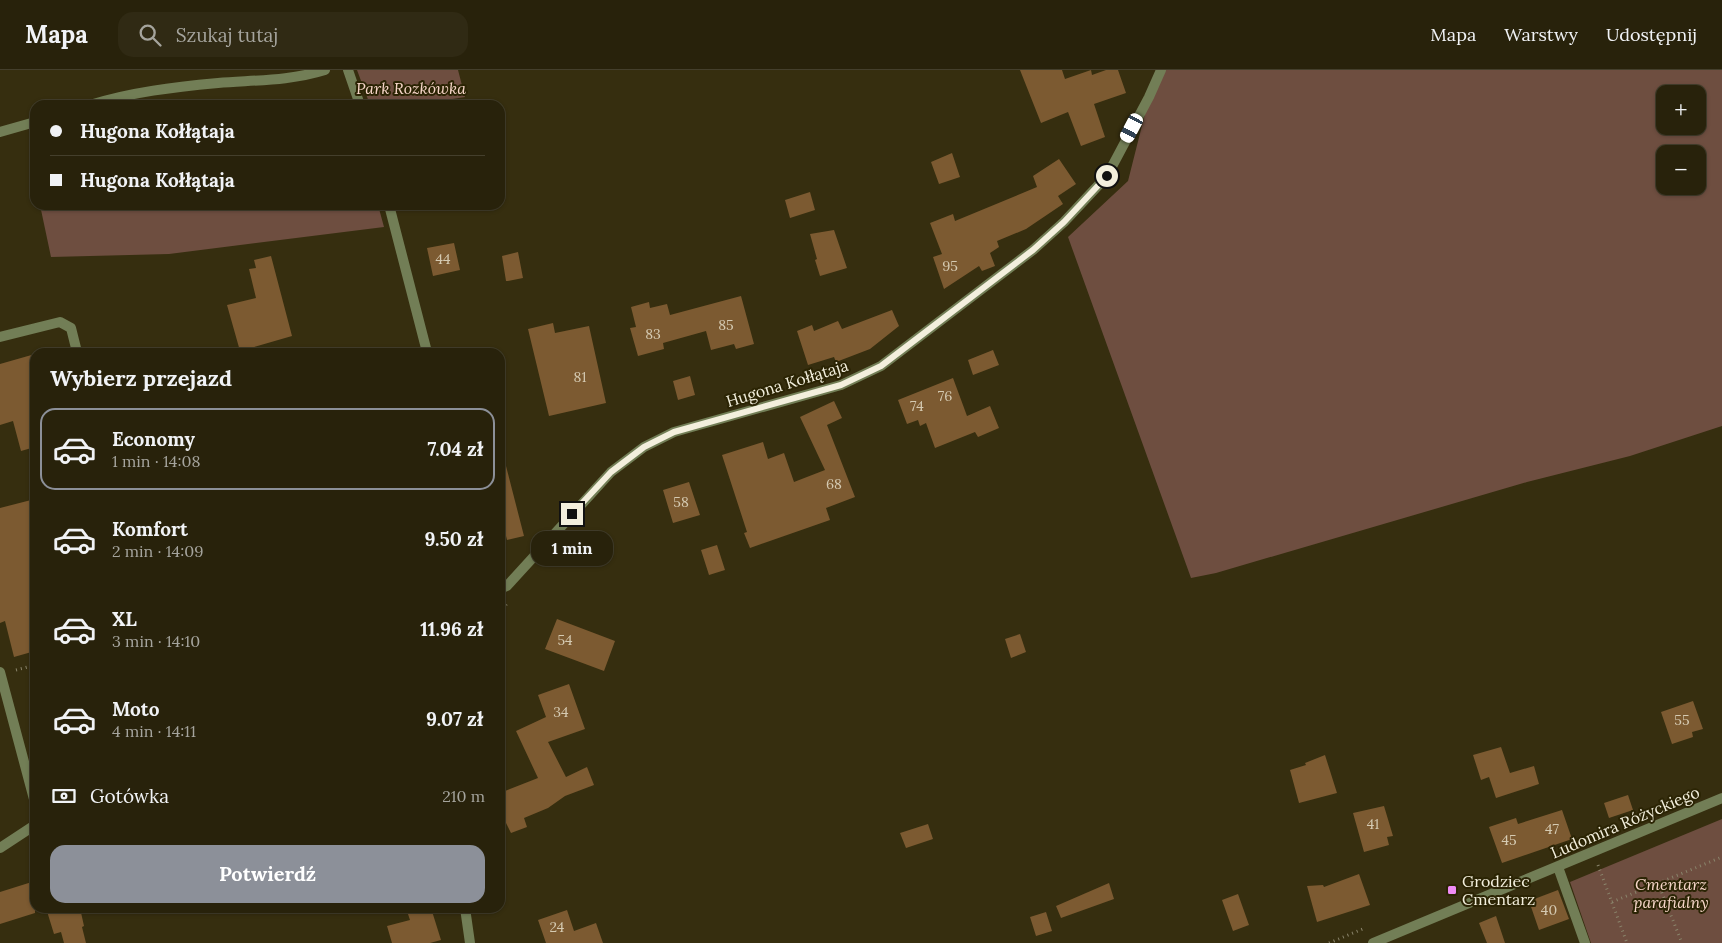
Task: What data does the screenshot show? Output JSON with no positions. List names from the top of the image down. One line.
{"streets":{"street":["Hugona Kołłątaja","Ludomira Różyckiego"]},"parks":["Park Rozkówka","Cmentarz parafialny"],"places":{"transit":["Grodziec Cmentarz"]},"house_numbers":["44","95","85","83","81","76","74","68","58","54","34","55","41","47","45","40","24"],"page":{"header":"Mapa","search":"Szukaj tutaj","nav":["Mapa","Warstwy","Udostępnij"],"map_buttons":["+","−"],"banner":["Hugona Kołłątaja","Hugona Kołłątaja"],"heading":"Wybierz przejazd","list":[{"name":"Economy","note":"1 min · 14:08","value":"7.04 zł"},{"name":"Komfort","note":"2 min · 14:09","value":"9.50 zł"},{"name":"XL","note":"3 min · 14:10","value":"11.96 zł"},{"name":"Moto","note":"4 min · 14:11","value":"9.07 zł"}],"bubble":"1 min","pay":["Gotówka","210 m"],"buttons":"Potwierdź"}}
